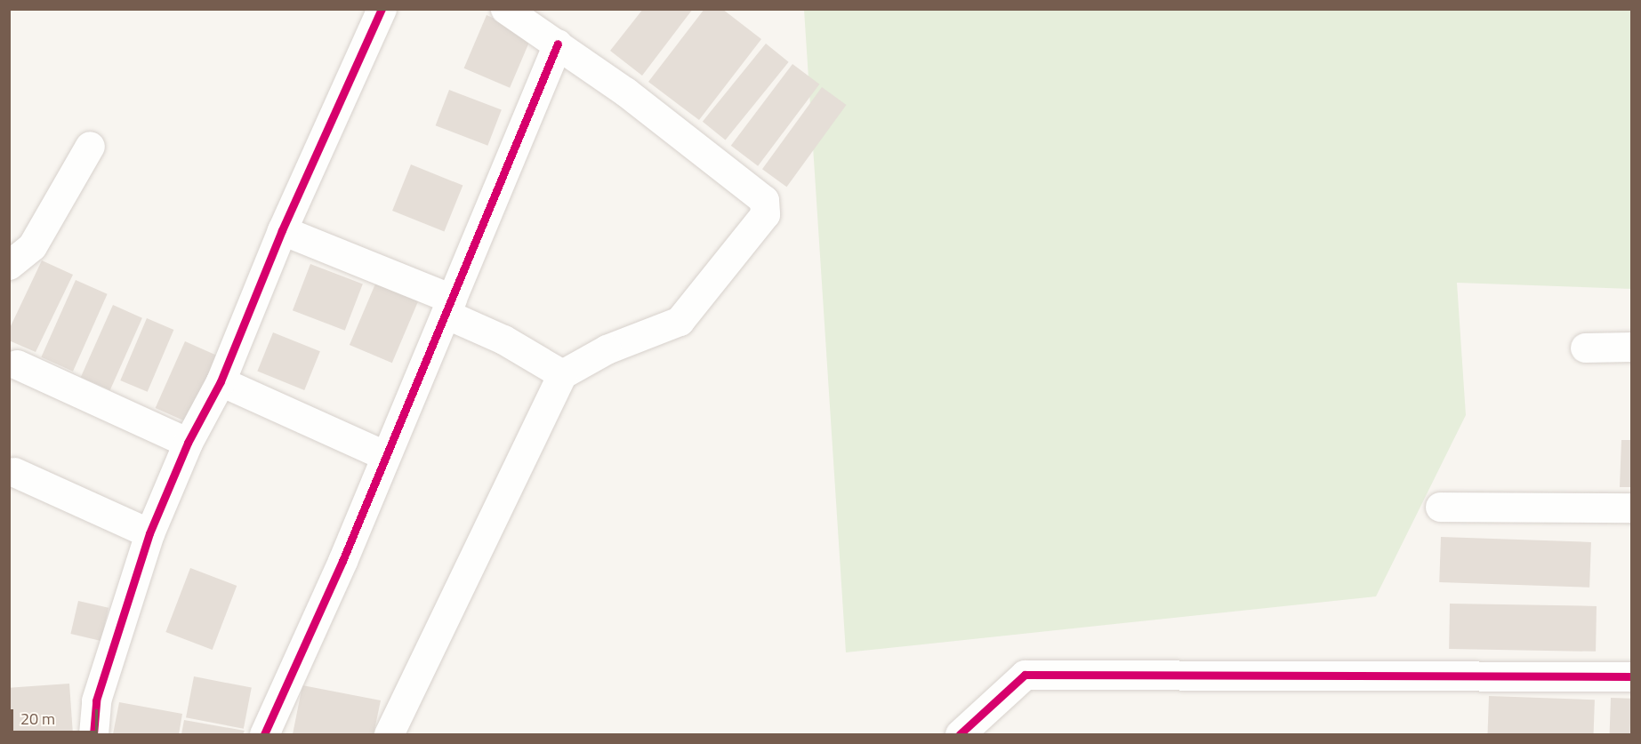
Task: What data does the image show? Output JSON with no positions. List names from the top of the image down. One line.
{"scale_bar":"20 m"}
